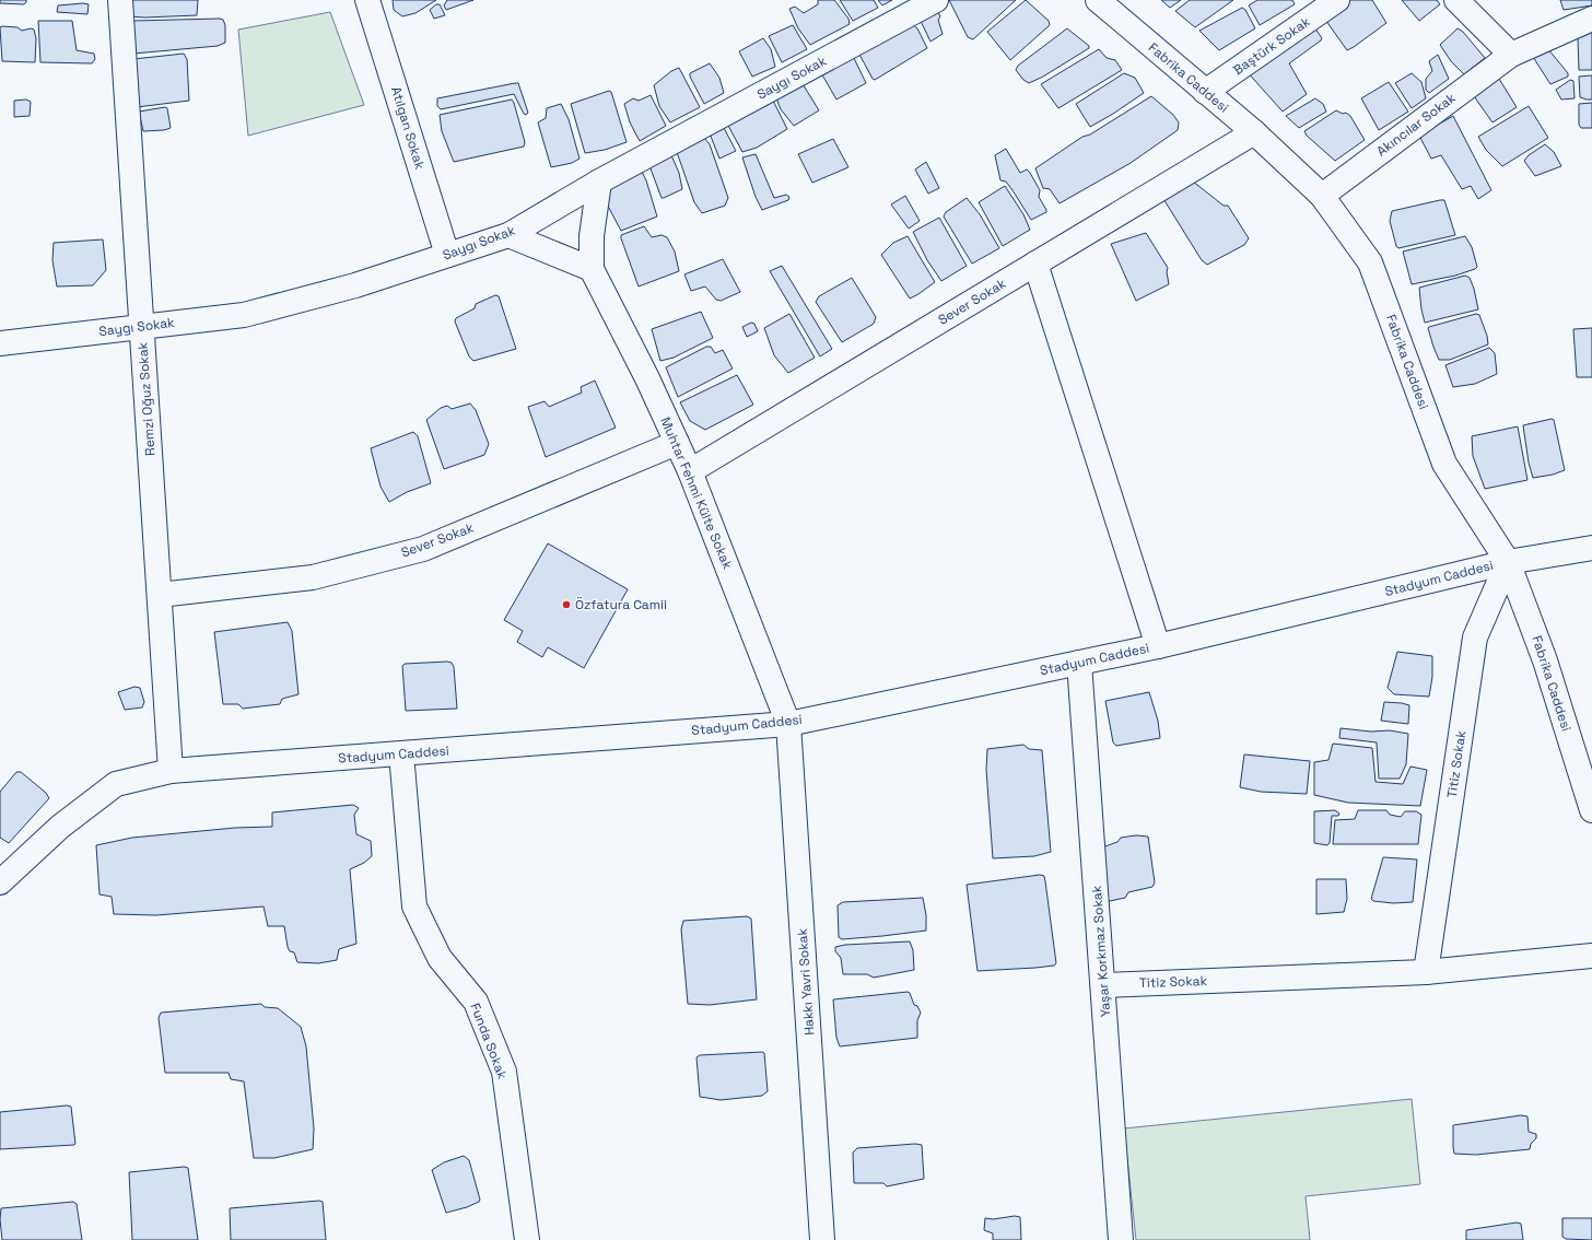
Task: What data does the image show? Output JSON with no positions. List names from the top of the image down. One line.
{"streets":{"street":["Baştürk Sokak","Saygı Sokak","Fabrika Caddesi","Akıncılar Sokak","Atılgan Sokak","Sever Sokak","Remzi Oğuz Sokak","Muhtar Fehmi Külte Sokak","Stadyum Caddesi","Titiz Sokak","Yaşar Korkmaz Sokak","Hakkı Yavri Sokak","Funda Sokak"]},"crossings":[["Baştürk Sokak","Fabrika Caddesi"],["Saygı Sokak","Atılgan Sokak"],["Saygı Sokak","Remzi Oğuz Sokak"],["Saygı Sokak","Muhtar Fehmi Külte Sokak"],["Fabrika Caddesi","Akıncılar Sokak"],["Fabrika Caddesi","Sever Sokak"],["Fabrika Caddesi","Stadyum Caddesi"],["Fabrika Caddesi","Titiz Sokak"],["Sever Sokak","Remzi Oğuz Sokak"],["Sever Sokak","Muhtar Fehmi Külte Sokak"],["Remzi Oğuz Sokak","Stadyum Caddesi"],["Muhtar Fehmi Külte Sokak","Stadyum Caddesi"],["Muhtar Fehmi Külte Sokak","Hakkı Yavri Sokak"],["Stadyum Caddesi","Titiz Sokak"],["Stadyum Caddesi","Yaşar Korkmaz Sokak"],["Stadyum Caddesi","Hakkı Yavri Sokak"],["Stadyum Caddesi","Funda Sokak"],["Titiz Sokak","Yaşar Korkmaz Sokak"]],"places":["Özfatura Camii"]}
